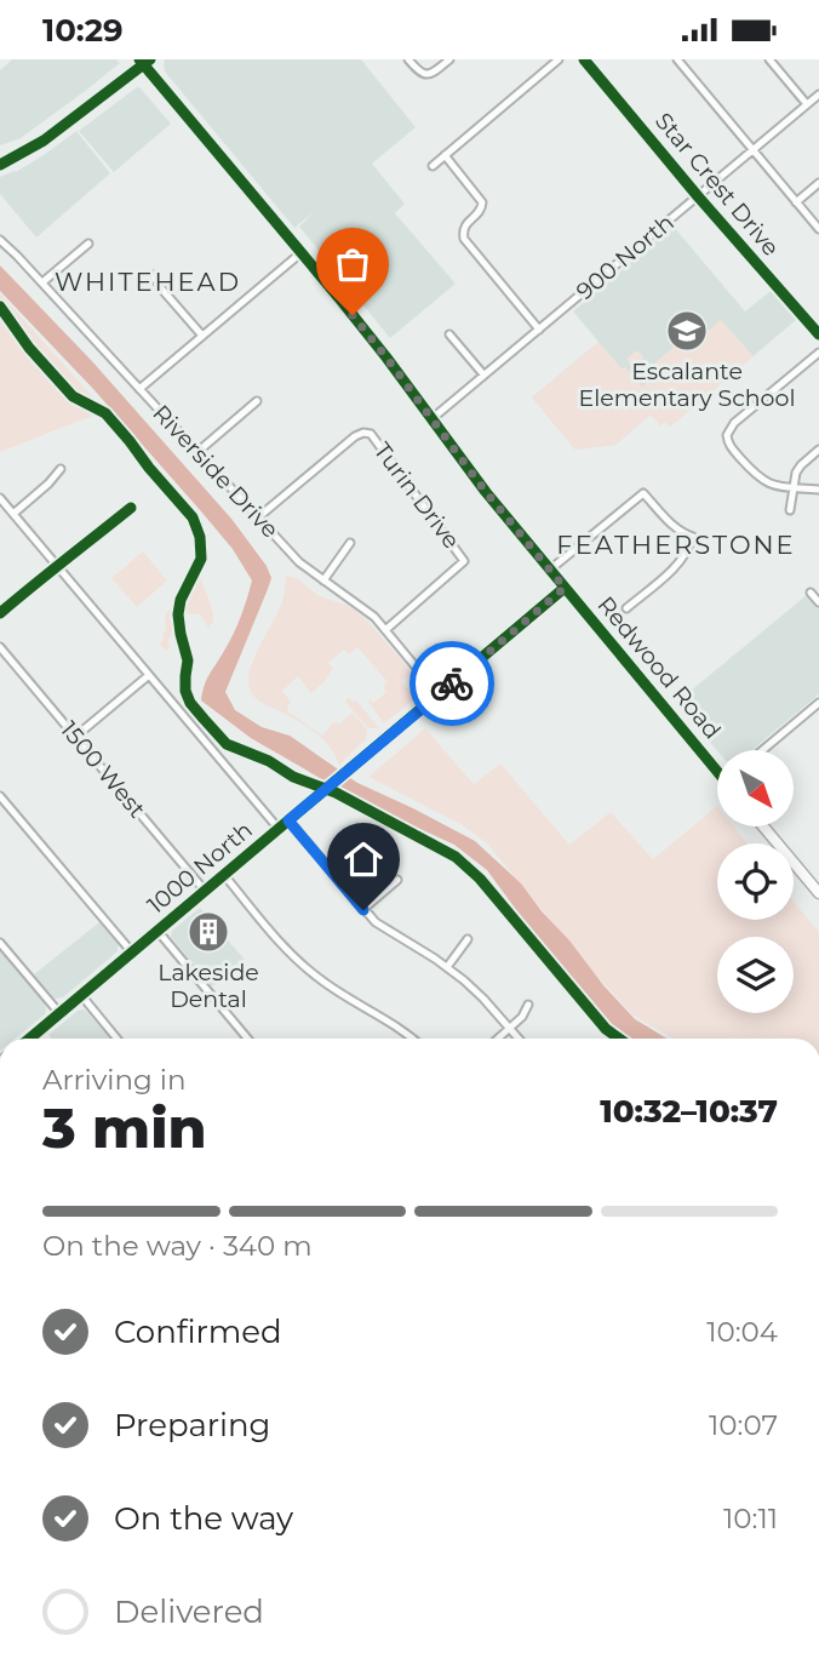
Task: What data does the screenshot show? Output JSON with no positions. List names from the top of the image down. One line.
{"streets":{"main road":["Redwood Road","1000 North"],"street":["Star Crest Drive","900 North","Riverside Drive","Turin Drive","1500 West"]},"crossings":[["Star Crest Drive","900 North"],["900 North","Redwood Road"],["Riverside Drive","Turin Drive"],["Riverside Drive","1000 North"],["Redwood Road","1000 North"],["1500 West","1000 North"]],"districts":["WHITEHEAD","FEATHERSTONE"],"places":{"school or university":["Escalante Elementary School"],"building":["Lakeside Dental"]},"north":"bottom right","page":{"status":"10:29","heading":["3 min","Arriving in","10:32–10:37"],"bar":"On the way · 340 m","list":[["Confirmed","10:04"],["Preparing","10:07"],["On the way","10:11"],"Delivered"]}}
